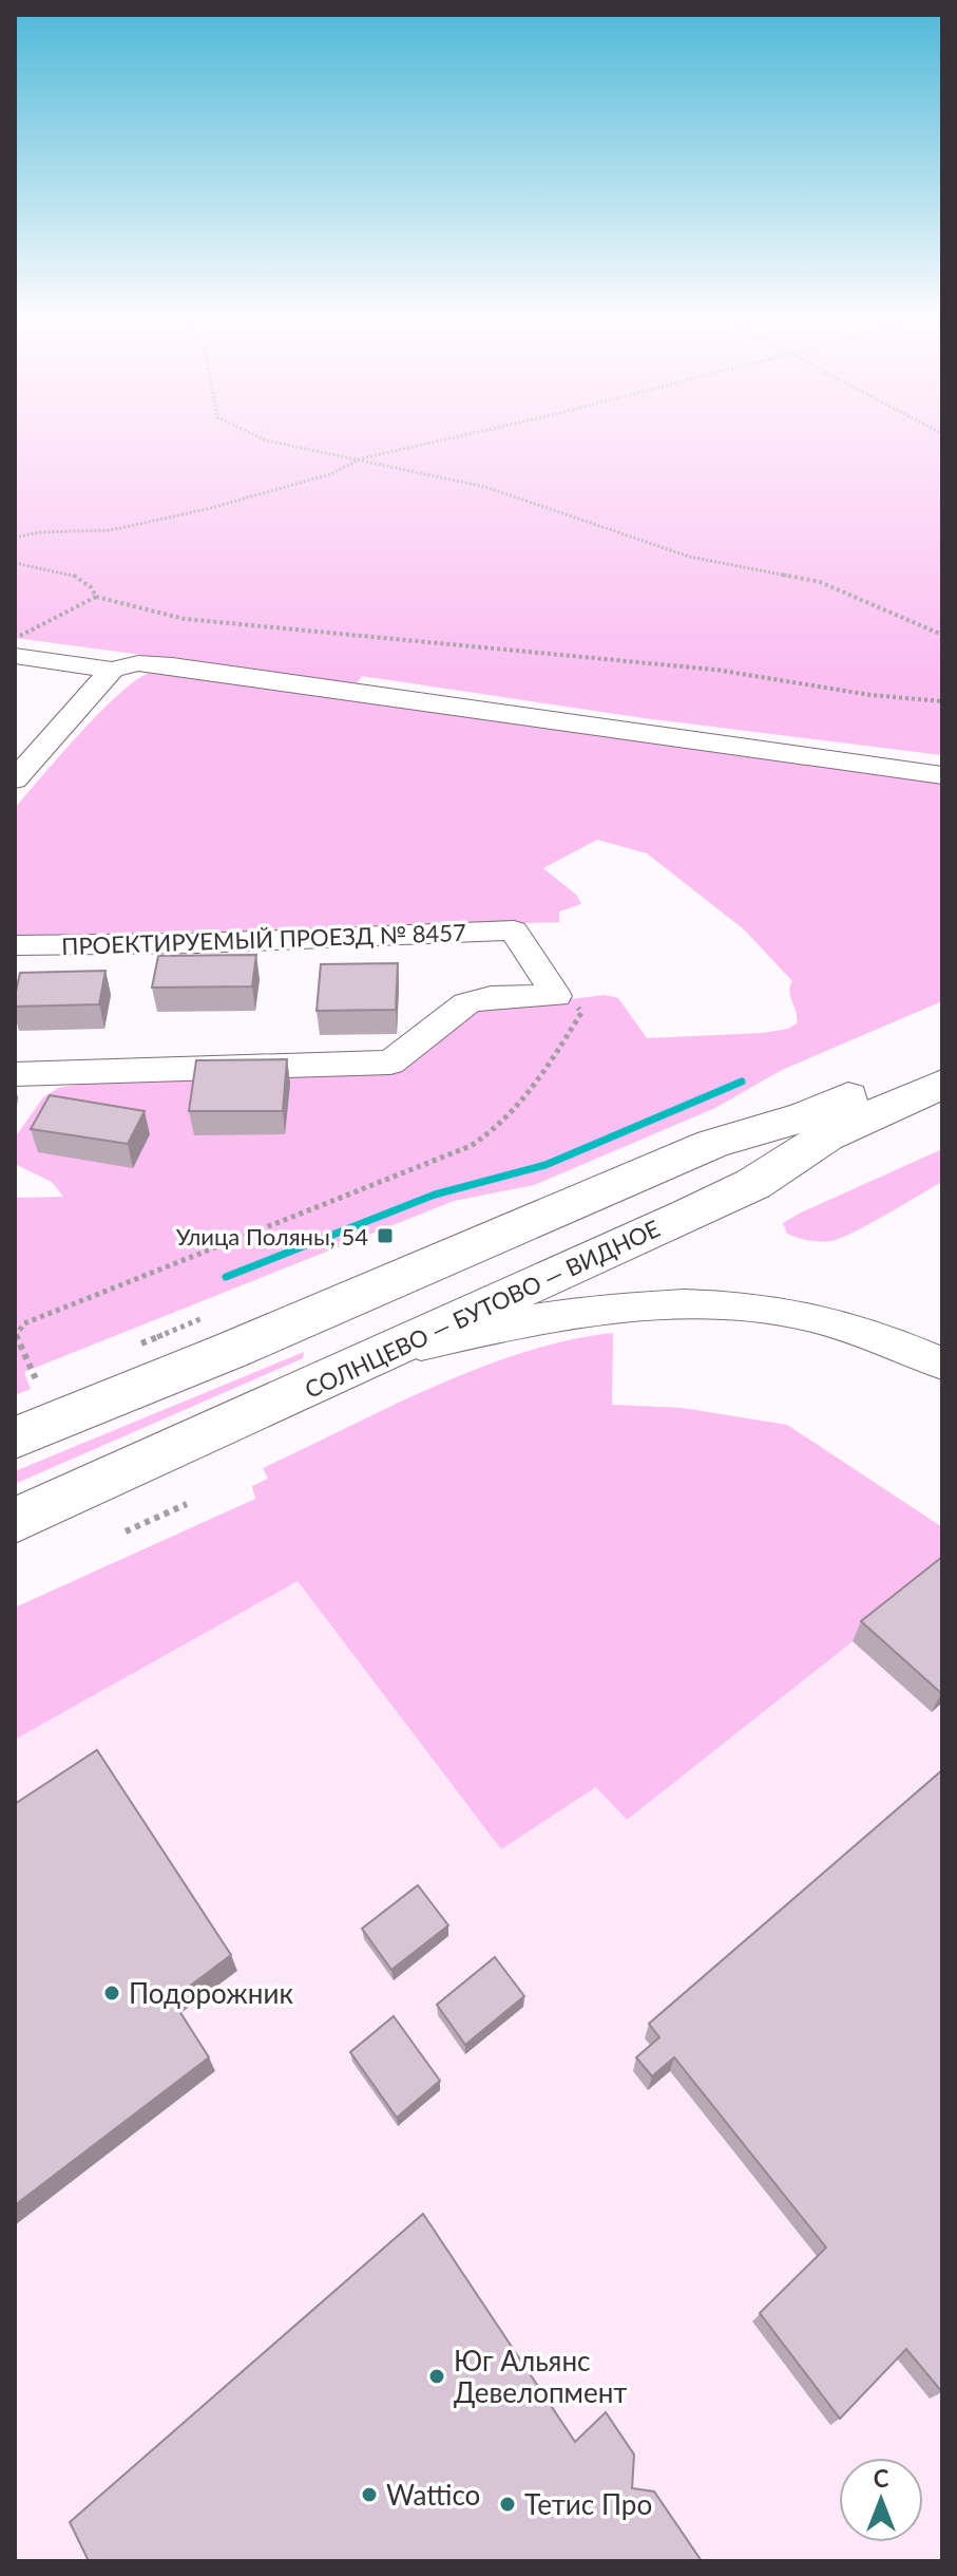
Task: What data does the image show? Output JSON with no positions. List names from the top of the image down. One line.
{"streets":{"main road":["СОЛНЦЕВО — БУТОВО — ВИДНОЕ"],"street":["ПРОЕКТИРУЕМЫЙ ПРОЕЗД № 8457"]},"places":{"transit":["Улица Поляны, 54"],"other":["Подорожник","Юг Альянс Девелопмент","Wattico","Тетис Про"]},"north":"top"}
